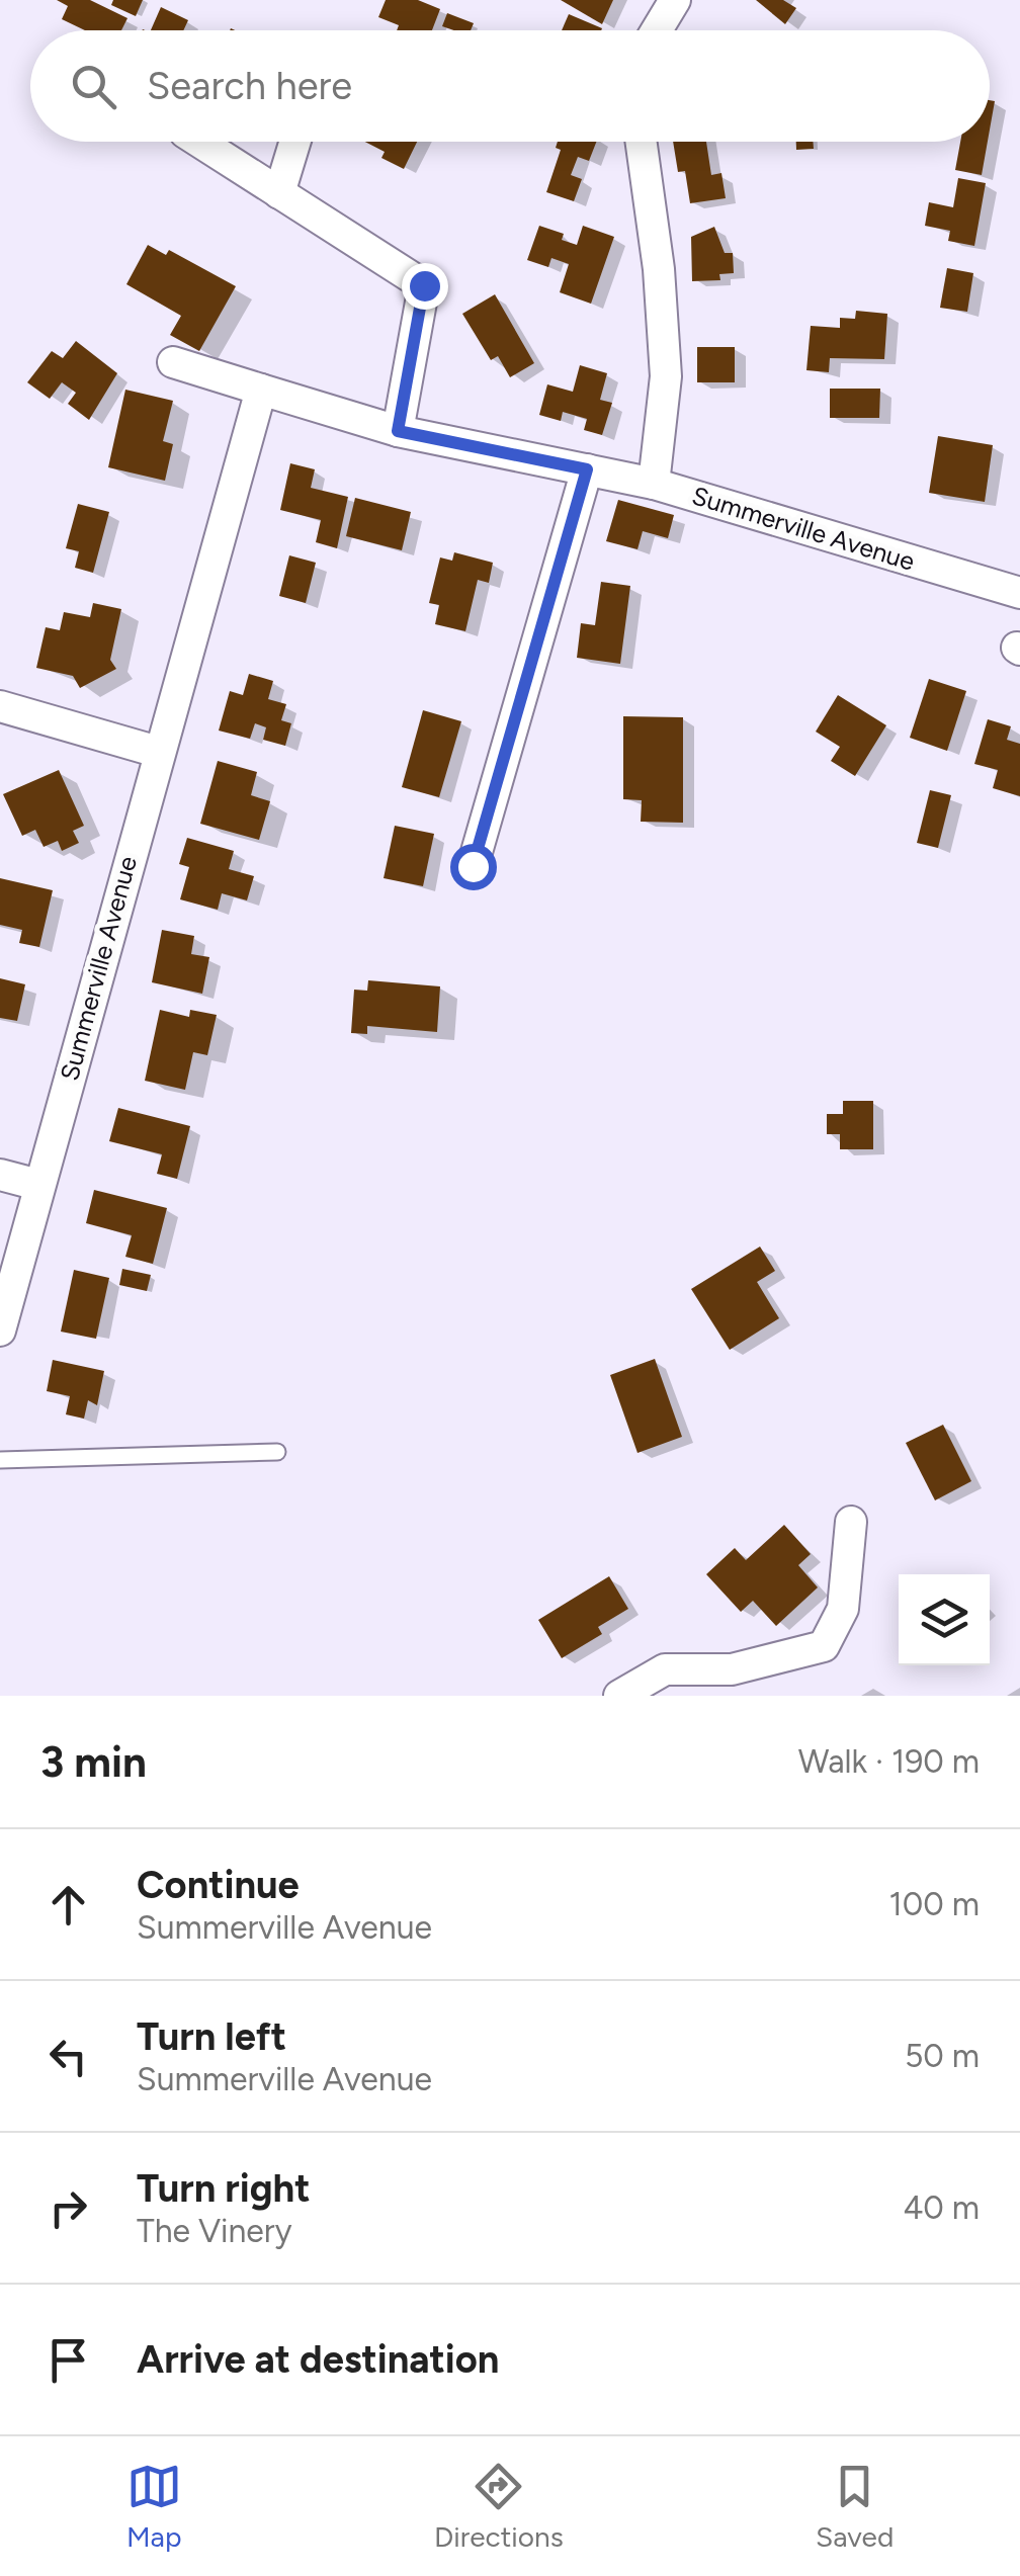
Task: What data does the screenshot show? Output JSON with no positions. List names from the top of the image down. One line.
{"streets":{"street":["Summerville Avenue"]},"page":{"search":"Search here","heading":["3 min","Walk · 190 m"],"list":[["Continue","Summerville Avenue","100 m"],["Turn left","Summerville Avenue","50 m"],["Turn right","The Vinery","40 m"],"Arrive at destination"],"nav":["Map","Directions","Saved"]}}
